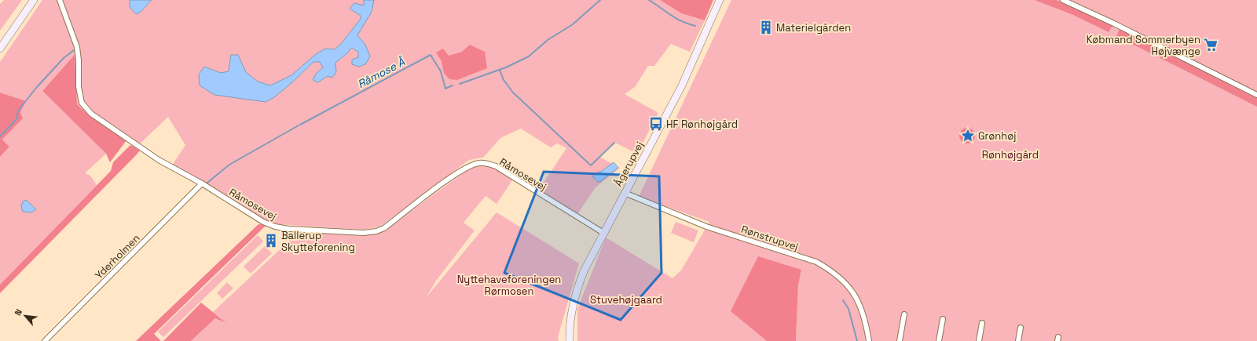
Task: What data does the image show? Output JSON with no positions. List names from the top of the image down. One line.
{"streets":{"street":["Ågerupvej","Råmosevej","Rønstrupvej","Yderholmen"]},"crossings":[["Ågerupvej","Råmosevej"],["Ågerupvej","Rønstrupvej"],["Råmosevej","Yderholmen"]],"water":["Råmose Å"],"parks":["Rønhøjgård","Nyttehaveforeningen Rørmosen","Stuvehøjgaard"],"places":{"building":["Materielgården","Ballerup Skytteforening"],"supermarket":["Købmand Sommerbyen Højvænge"],"bus stop":["HF Rønhøjgård"],"place":["Grønhøj"]},"north":"top left"}
